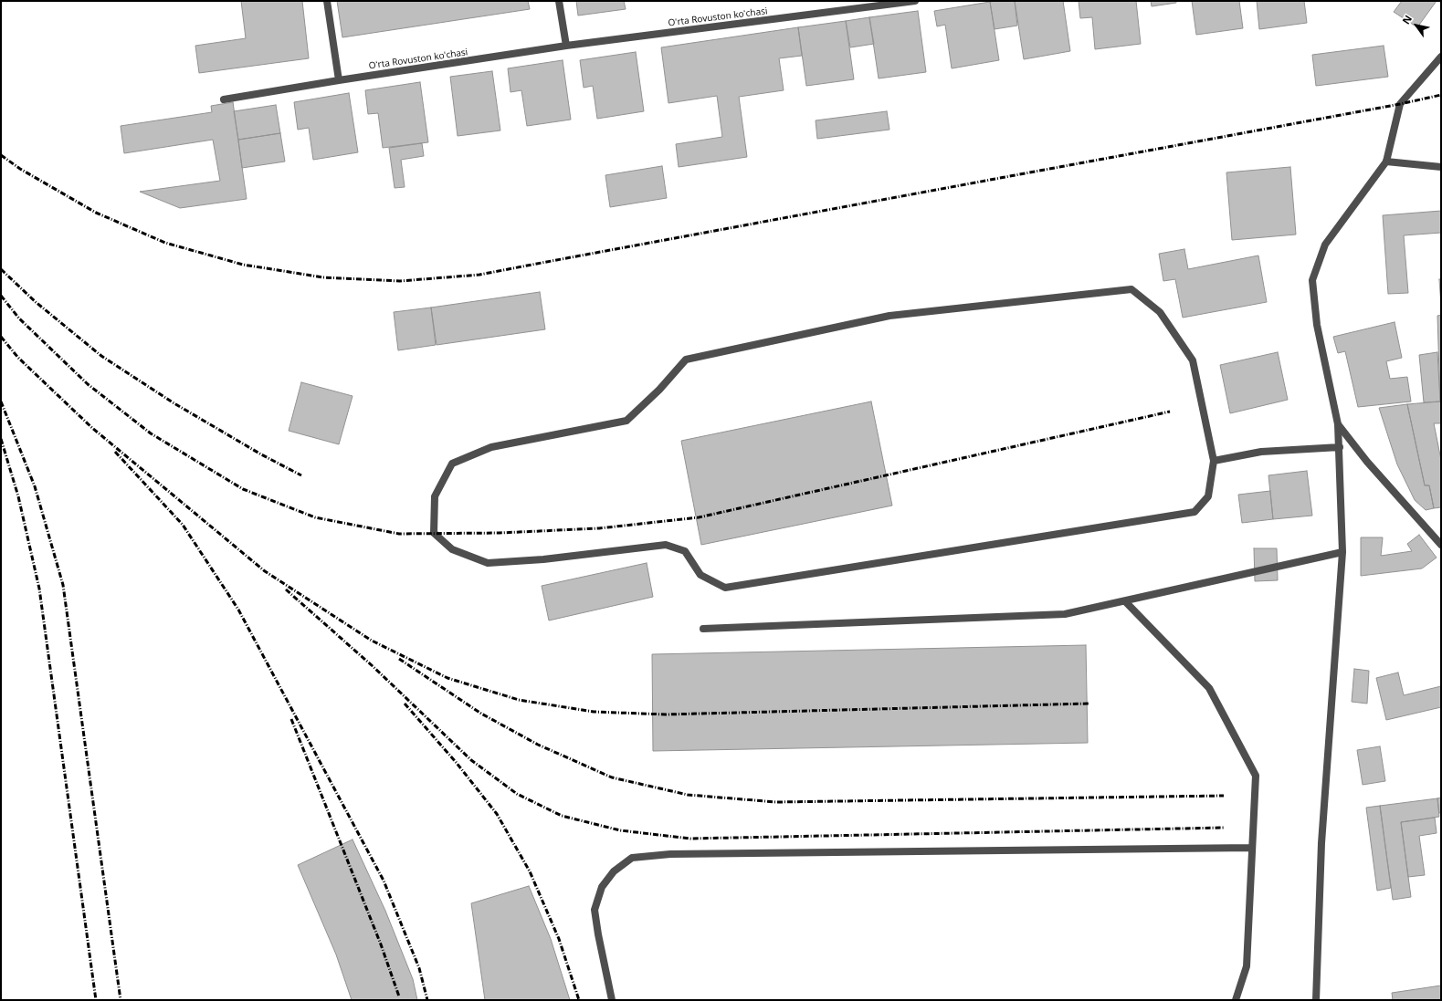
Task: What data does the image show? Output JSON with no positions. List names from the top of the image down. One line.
{"streets":{"street":["Oʻrta Rovuston koʻchasi"]},"north":"top left"}
